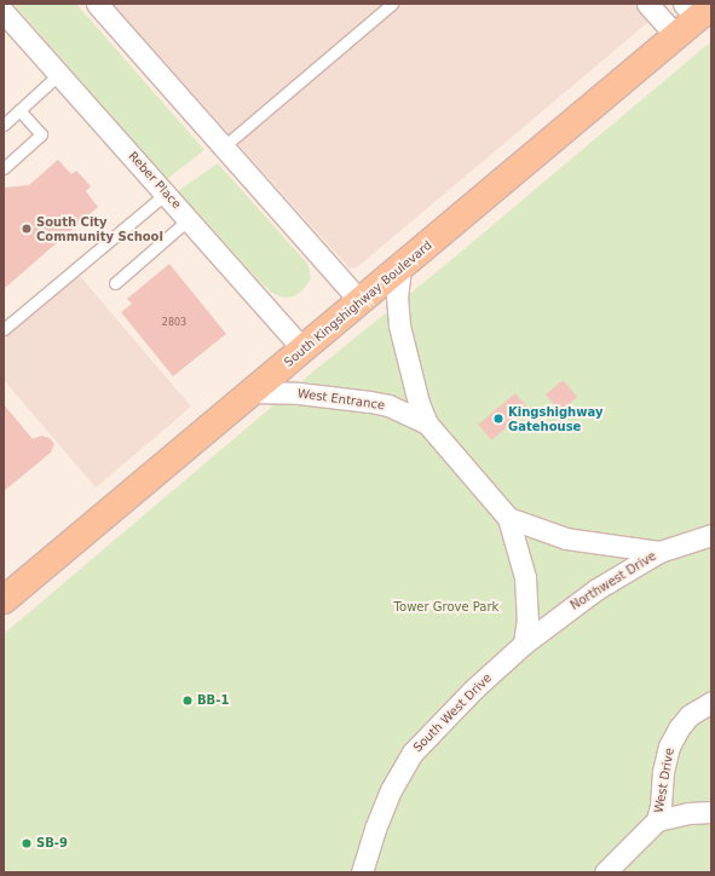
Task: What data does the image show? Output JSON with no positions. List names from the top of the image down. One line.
{"streets":{"main road":["South Kingshighway Boulevard"],"street":["Reber Place","West Entrance","Northwest Drive","South West Drive","West Drive"]},"crossings":[["Reber Place","South Kingshighway Boulevard"],["South Kingshighway Boulevard","West Entrance"],["West Entrance","Northwest Drive"],["West Entrance","South West Drive"],["Northwest Drive","South West Drive"]],"parks":["Tower Grove Park"],"places":["South City Community School","Kingshighway Gatehouse","BB-1","SB-9"],"house_numbers":["2803"]}
